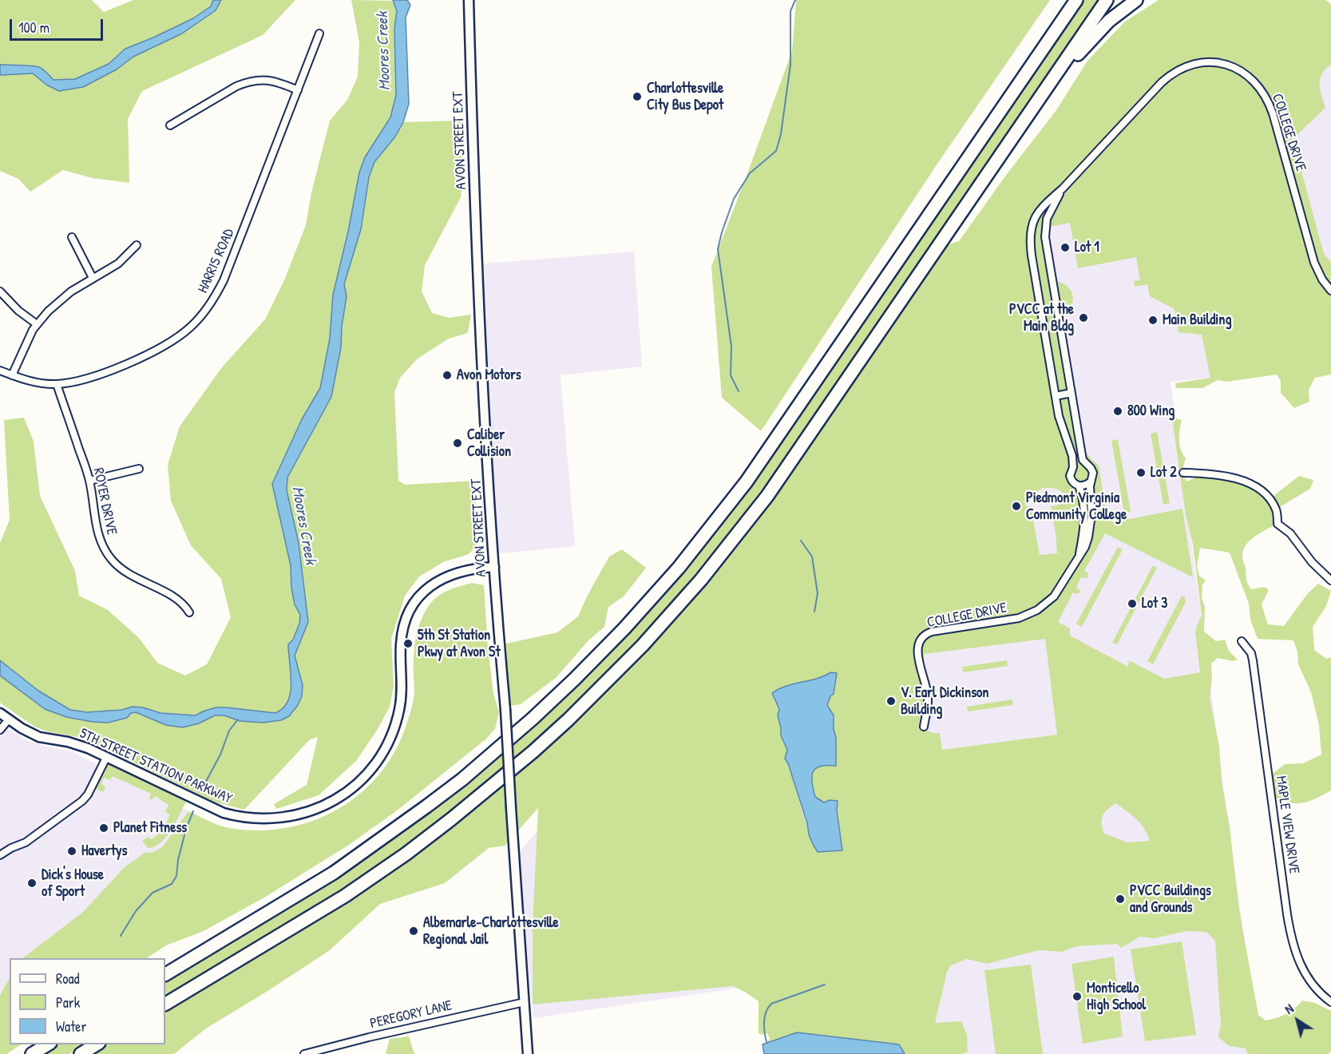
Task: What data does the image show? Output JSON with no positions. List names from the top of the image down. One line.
{"streets":{"main road":["AVON STREET EXT","5TH STREET STATION PARKWAY"],"street":["COLLEGE DRIVE","HARRIS ROAD","ROYER DRIVE","MAPLE VIEW DRIVE","PEREGORY LANE"]},"crossings":[["AVON STREET EXT","5TH STREET STATION PARKWAY"],["AVON STREET EXT","PEREGORY LANE"],["HARRIS ROAD","ROYER DRIVE"]],"water":["Moores Creek"],"places":["Charlottesville City Bus Depot","Lot 1","PVCC at the Main Bldg","Main Building","Avon Motors","800 Wing","Caliber Collision","Lot 2","Piedmont Virginia Community College","Lot 3","5th St Station Pkwy at Avon St","V. Earl Dickinson Building","Planet Fitness","Havertys","Dick's House of Sport","PVCC Buildings and Grounds","Albemarle-Charlottesville Regional Jail","Monticello High School"],"legend":["Road","Park","Water"],"scale_bar":"100 m","north":"top left"}
